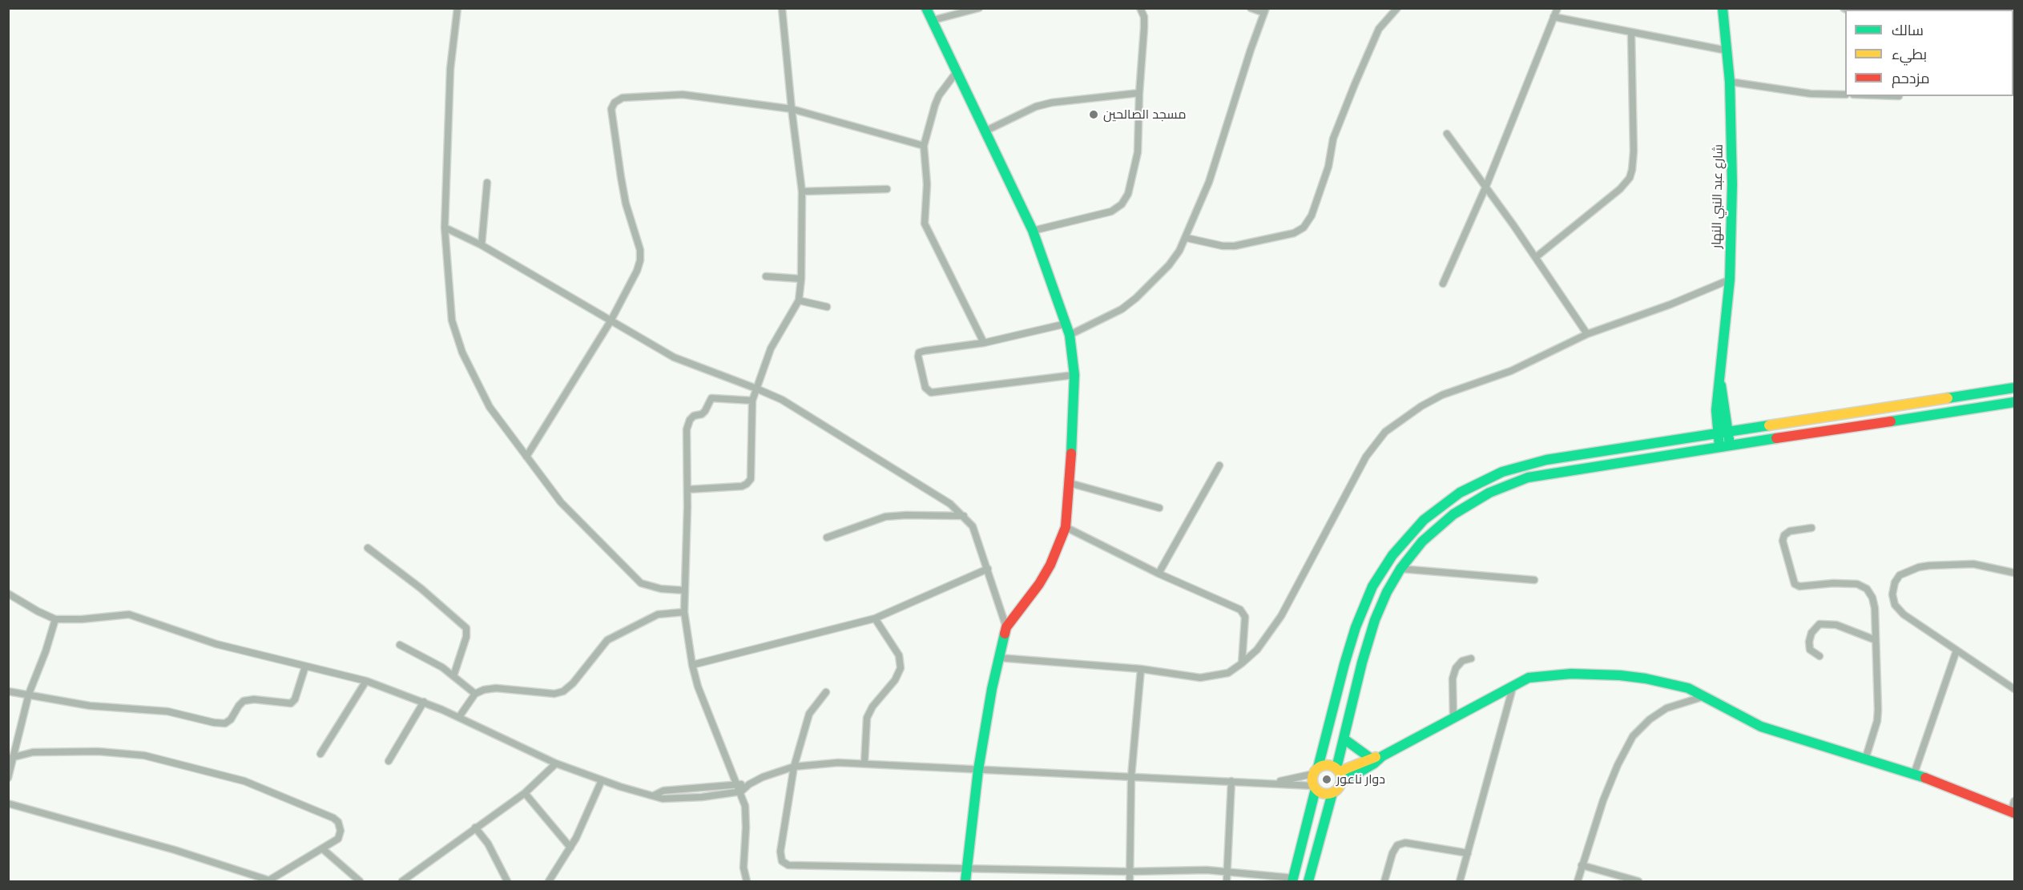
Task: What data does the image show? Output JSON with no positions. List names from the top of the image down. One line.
{"streets":{"street":["شارع عبد النبي النهار"]},"places":["مسجد الصالحين","دوار ناعور"],"legend":["سالك","بطيء","مزدحم"]}
